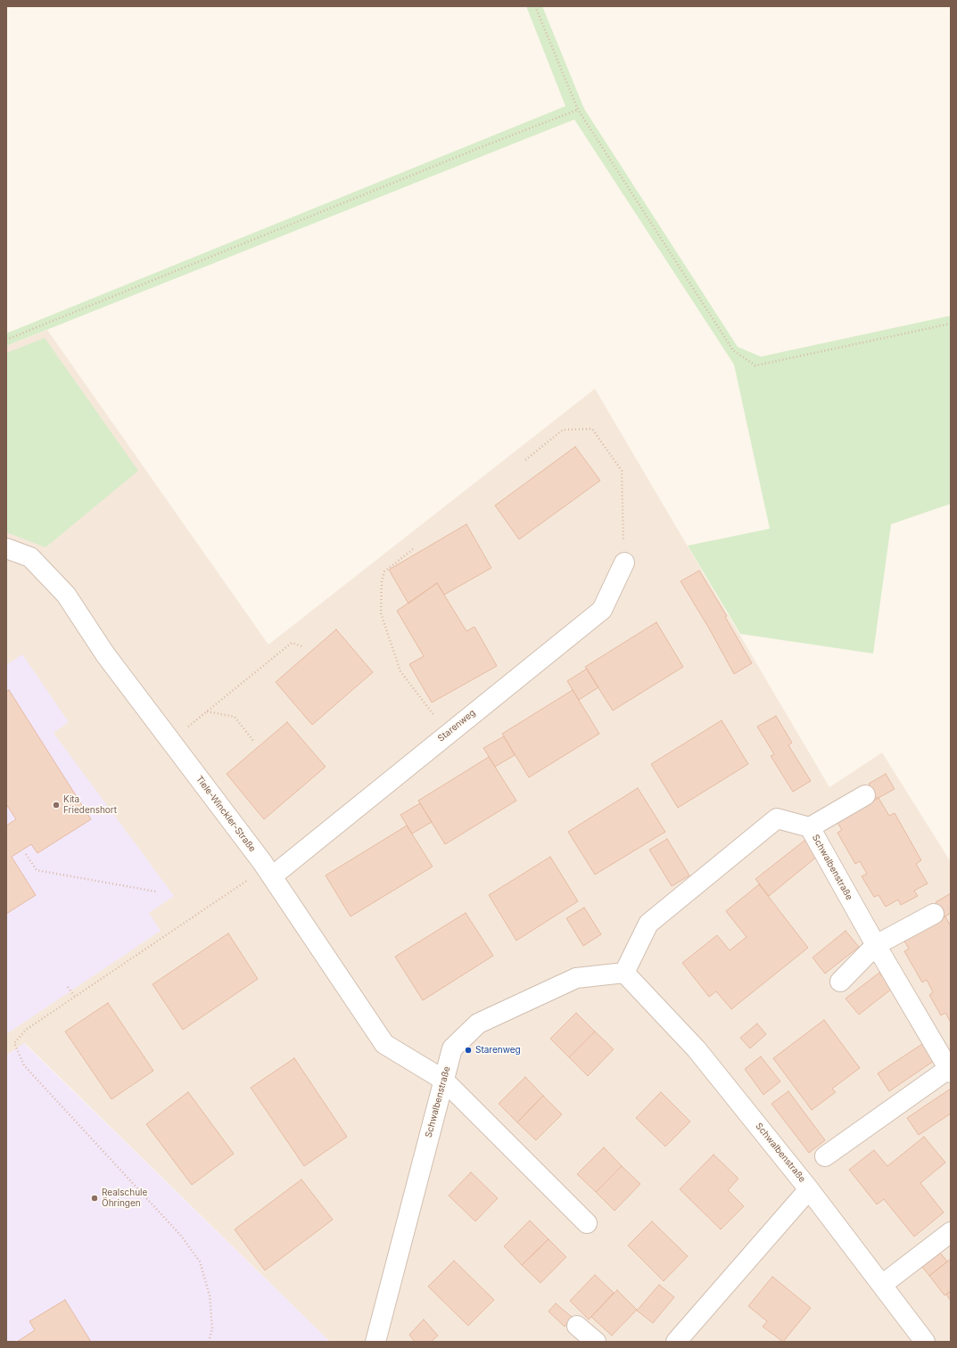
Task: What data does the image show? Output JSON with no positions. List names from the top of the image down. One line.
{"streets":{"street":["Starenweg","Tiele-Winckler-Straße","Schwalbenstraße"]},"crossings":[["Starenweg","Tiele-Winckler-Straße"],["Tiele-Winckler-Straße","Schwalbenstraße"]],"places":["Kita Friedenshort","Starenweg","Realschule Öhringen"]}
